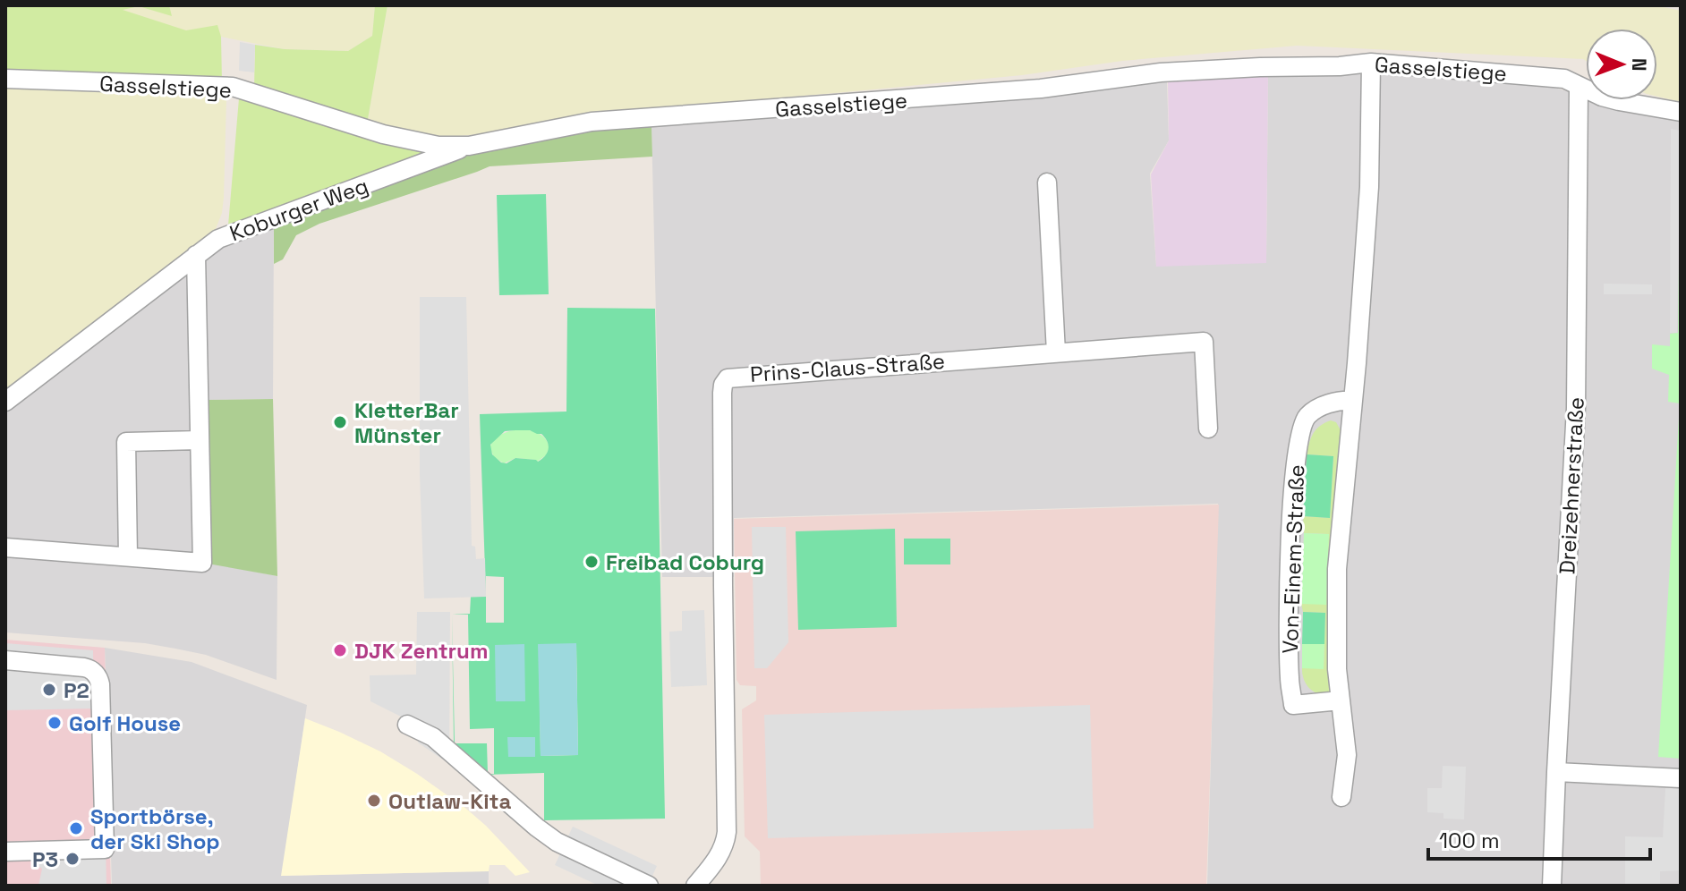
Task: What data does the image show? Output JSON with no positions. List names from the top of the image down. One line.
{"streets":{"street":["Gasselstiege","Koburger Weg","Prins-Claus-Straße","Dreizehnerstraße","Von-Einem-Straße"]},"crossings":[["Gasselstiege","Koburger Weg"],["Gasselstiege","Dreizehnerstraße"],["Gasselstiege","Von-Einem-Straße"]],"places":["KletterBar Münster","Freibad Coburg","DJK Zentrum","P2","Golf House","Outlaw-Kita","Sportbörse, der Ski Shop","P3"],"scale_bar":"100 m","north":"right"}
